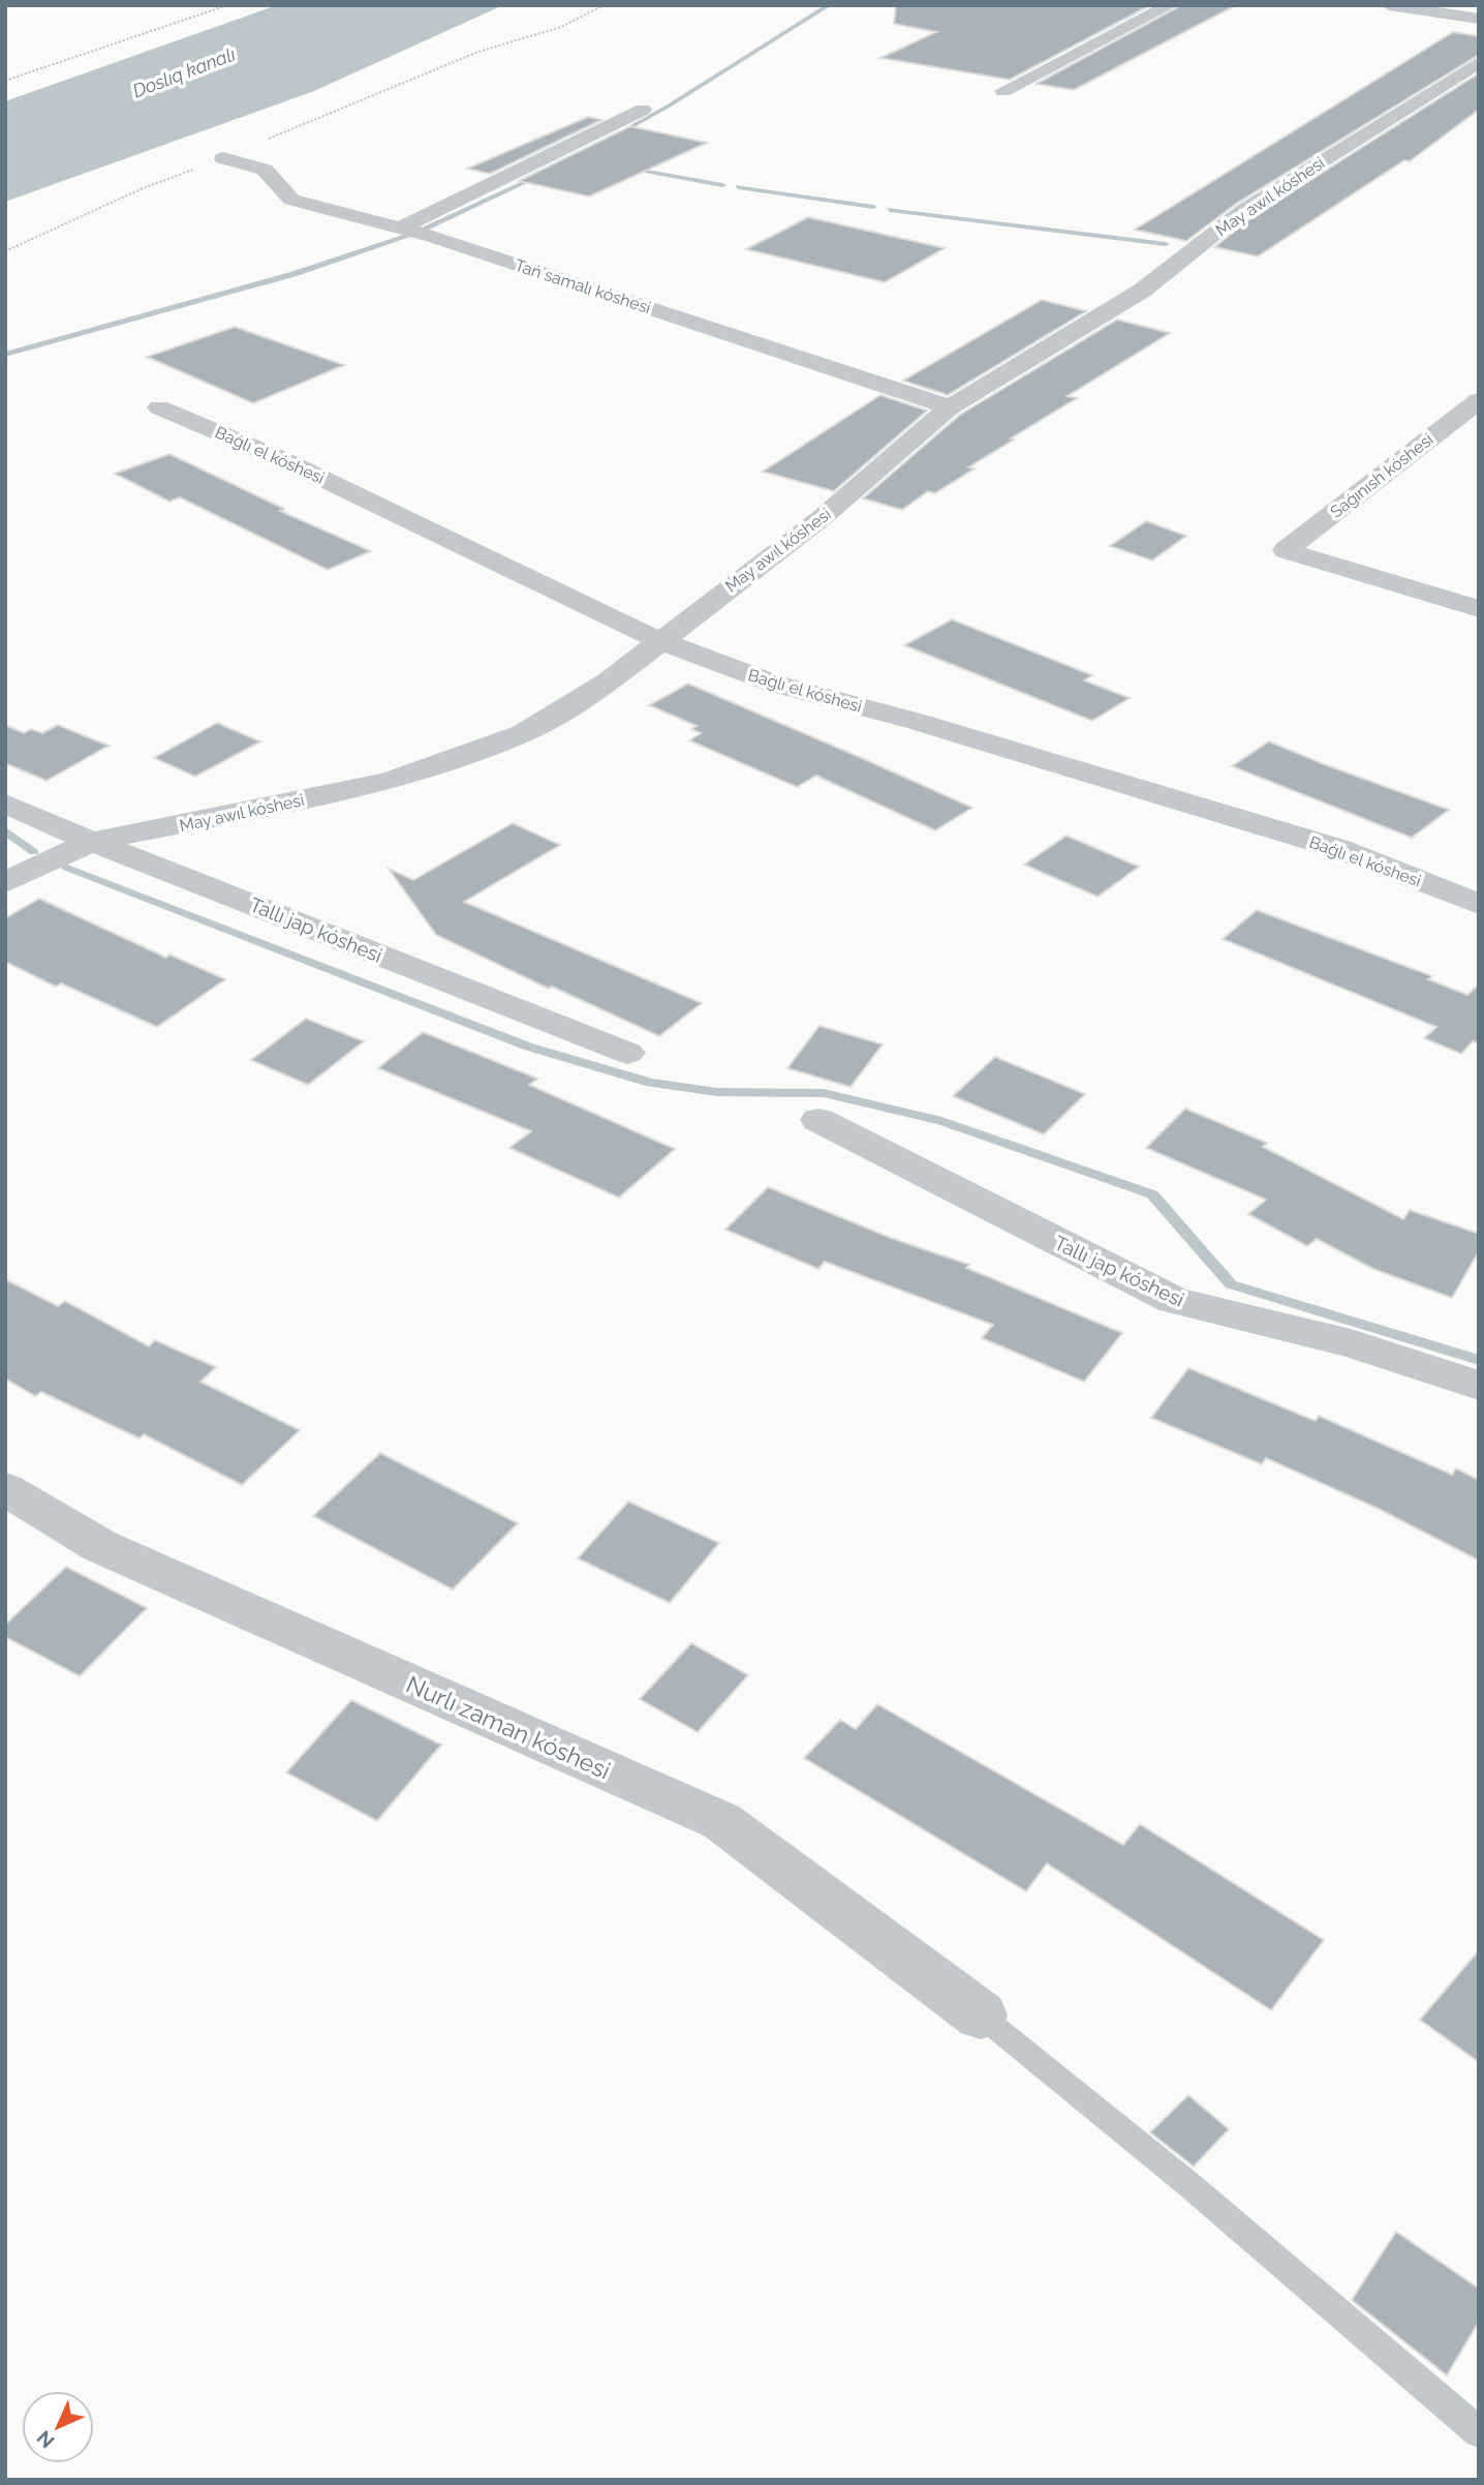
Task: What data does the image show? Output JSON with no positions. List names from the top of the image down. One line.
{"streets":{"street":["May awıl kóshesi","Tań samalı kóshesi","Baǵlı el kóshesi","Saǵınısh kóshesi","Tallı jap kóshesi","Nurlı zaman kóshesi"]},"crossings":[["May awıl kóshesi","Tań samalı kóshesi"],["May awıl kóshesi","Baǵlı el kóshesi"],["May awıl kóshesi","Tallı jap kóshesi"]],"water":["Doslıq kanalı"],"north":"bottom left"}
